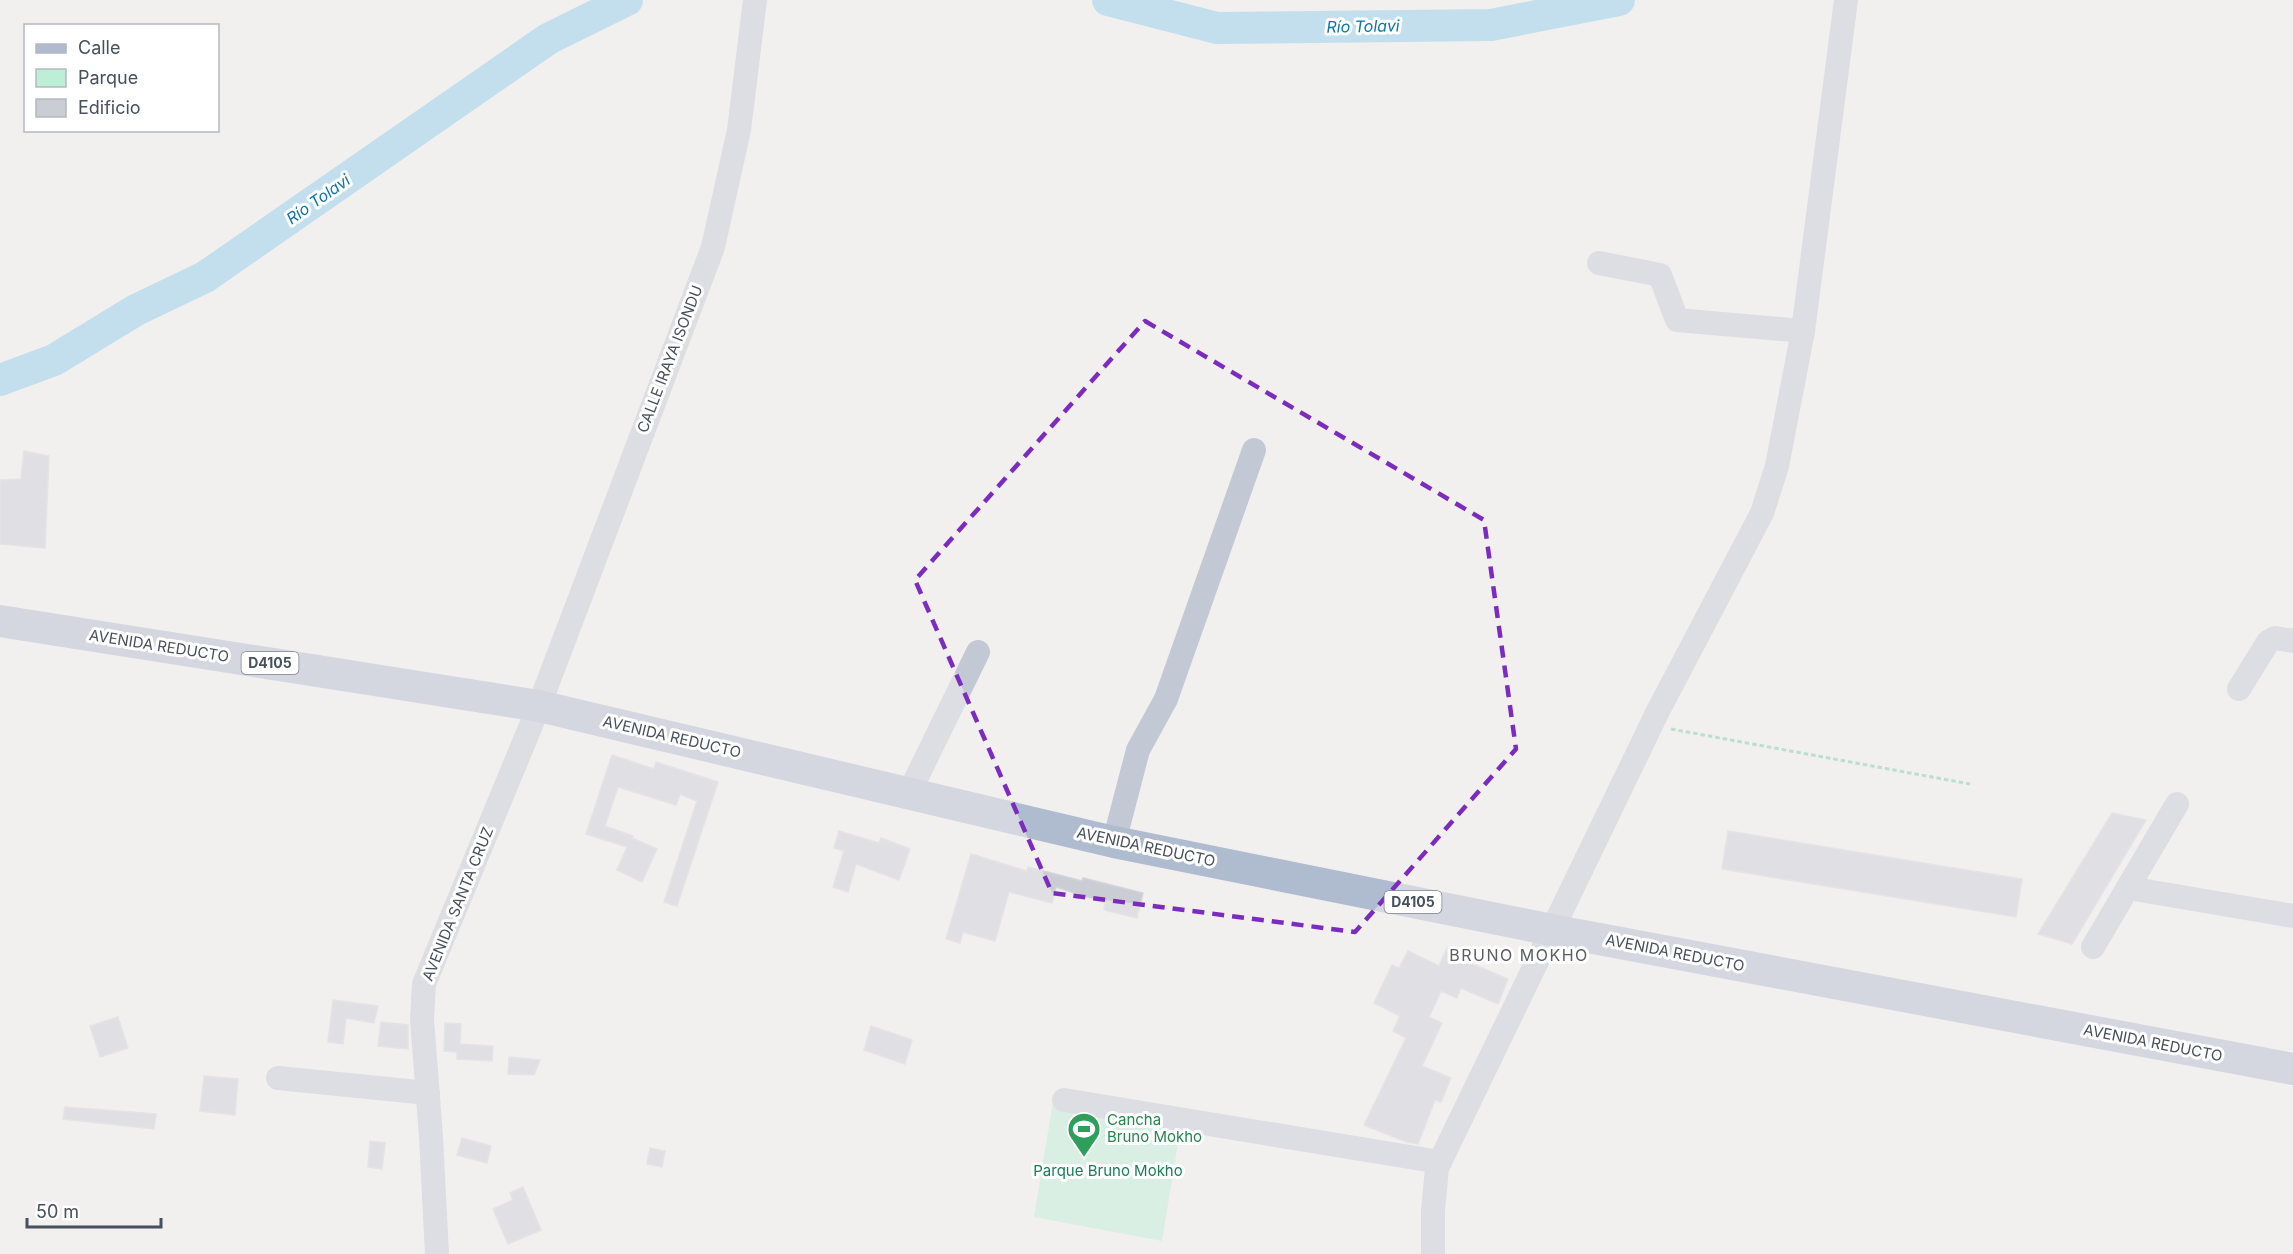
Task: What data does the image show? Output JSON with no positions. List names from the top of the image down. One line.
{"streets":{"main road":["AVENIDA REDUCTO","D4105"],"street":["CALLE IRAYA ISONDU","AVENIDA SANTA CRUZ"]},"crossings":[["CALLE IRAYA ISONDU","AVENIDA REDUCTO"],["CALLE IRAYA ISONDU","AVENIDA SANTA CRUZ"],["AVENIDA REDUCTO","AVENIDA SANTA CRUZ"]],"districts":["BRUNO MOKHO"],"water":["Río Tolavi"],"parks":["Parque Bruno Mokho"],"places":{"sports":["Cancha Bruno Mokho"]},"legend":["Calle","Parque","Edificio"],"scale_bar":"50 m"}
